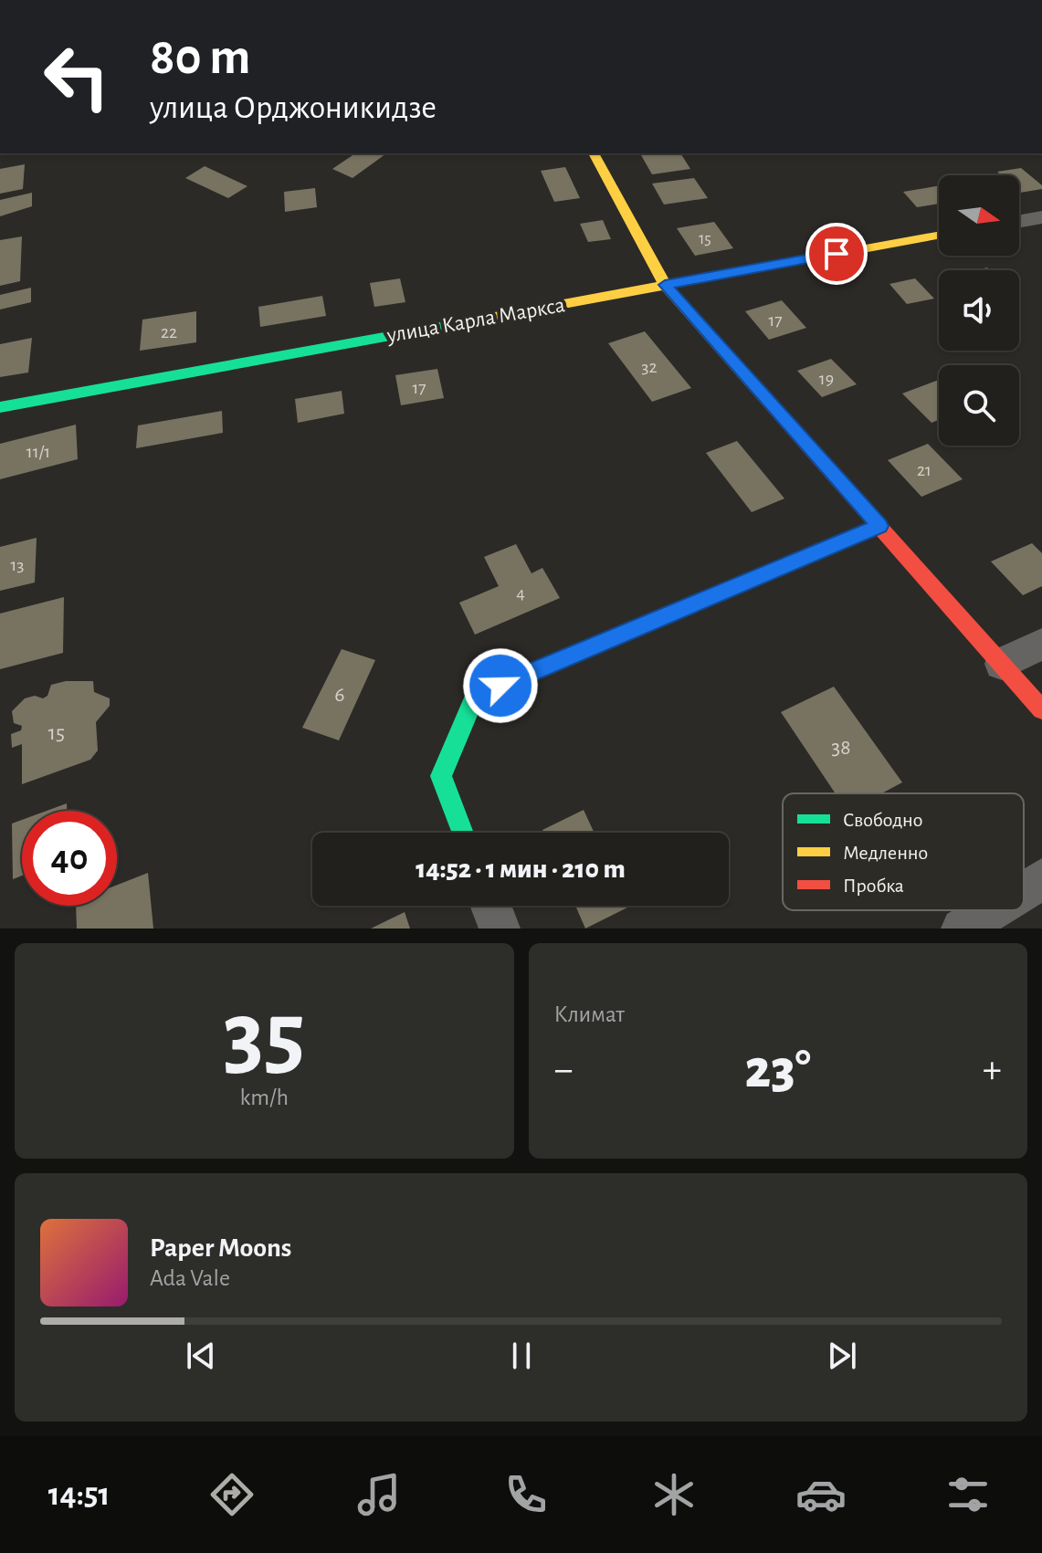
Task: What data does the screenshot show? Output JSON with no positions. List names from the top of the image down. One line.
{"streets":{"street":["улица Карла Маркса"]},"house_numbers":["15","17","22","32","19","17","11/1","21","13","4","6","15","38"],"legend":["Свободно","Медленно","Пробка"],"north":"right","page":{"turn":["80 m","улица Орджоникидзе"],"limit":"40","trip":"14:52 · 1 мин · 210 m","tile":[["35","km/h"],"Климат"],"heat":["−","23°","+"],"song":["Paper Moons","Ada Vale"],"tabs":"14:51"}}
